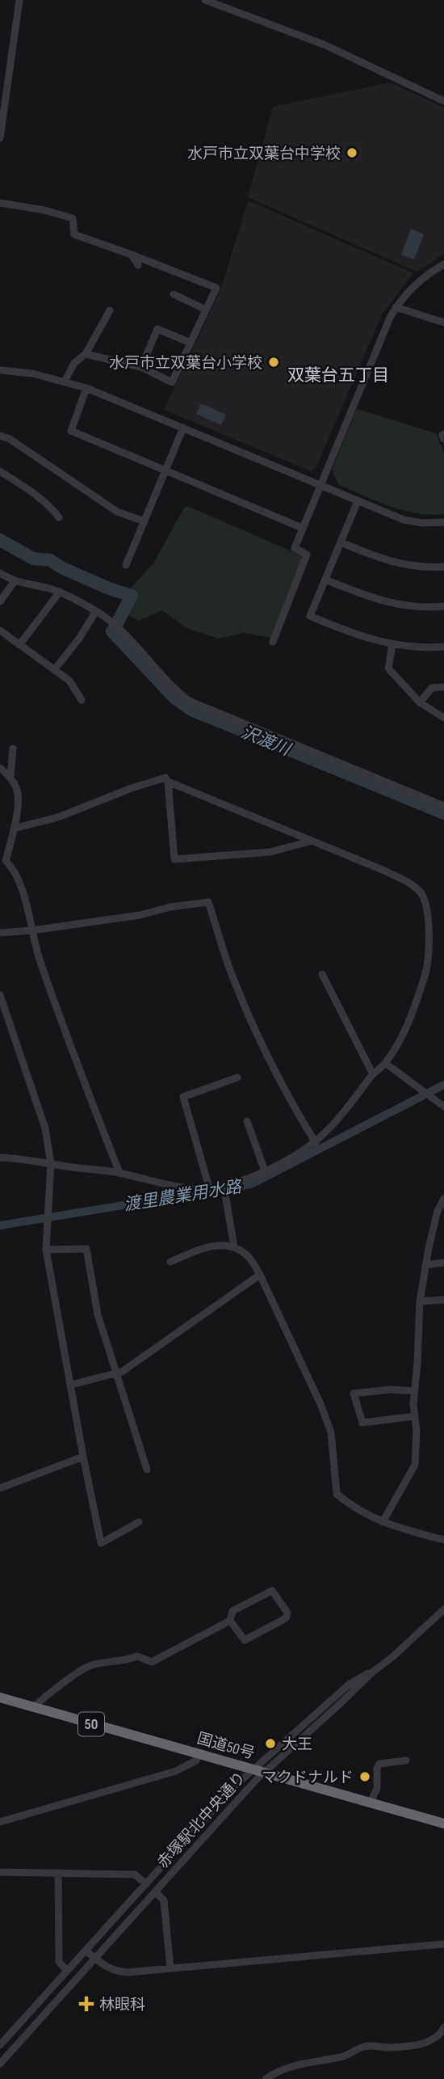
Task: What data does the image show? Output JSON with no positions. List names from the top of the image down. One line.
{"streets":{"highway":["50","国道50号"],"street":["赤塚駅北中央通り"]},"crossings":[["国道50号","赤塚駅北中央通り"]],"districts":["双葉台五丁目"],"water":["沢渡川","渡里農業用水路"],"places":{"other":["水戸市立双葉台中学校","水戸市立双葉台小学校","大王","マクドナルド"],"health":["林眼科"]}}
